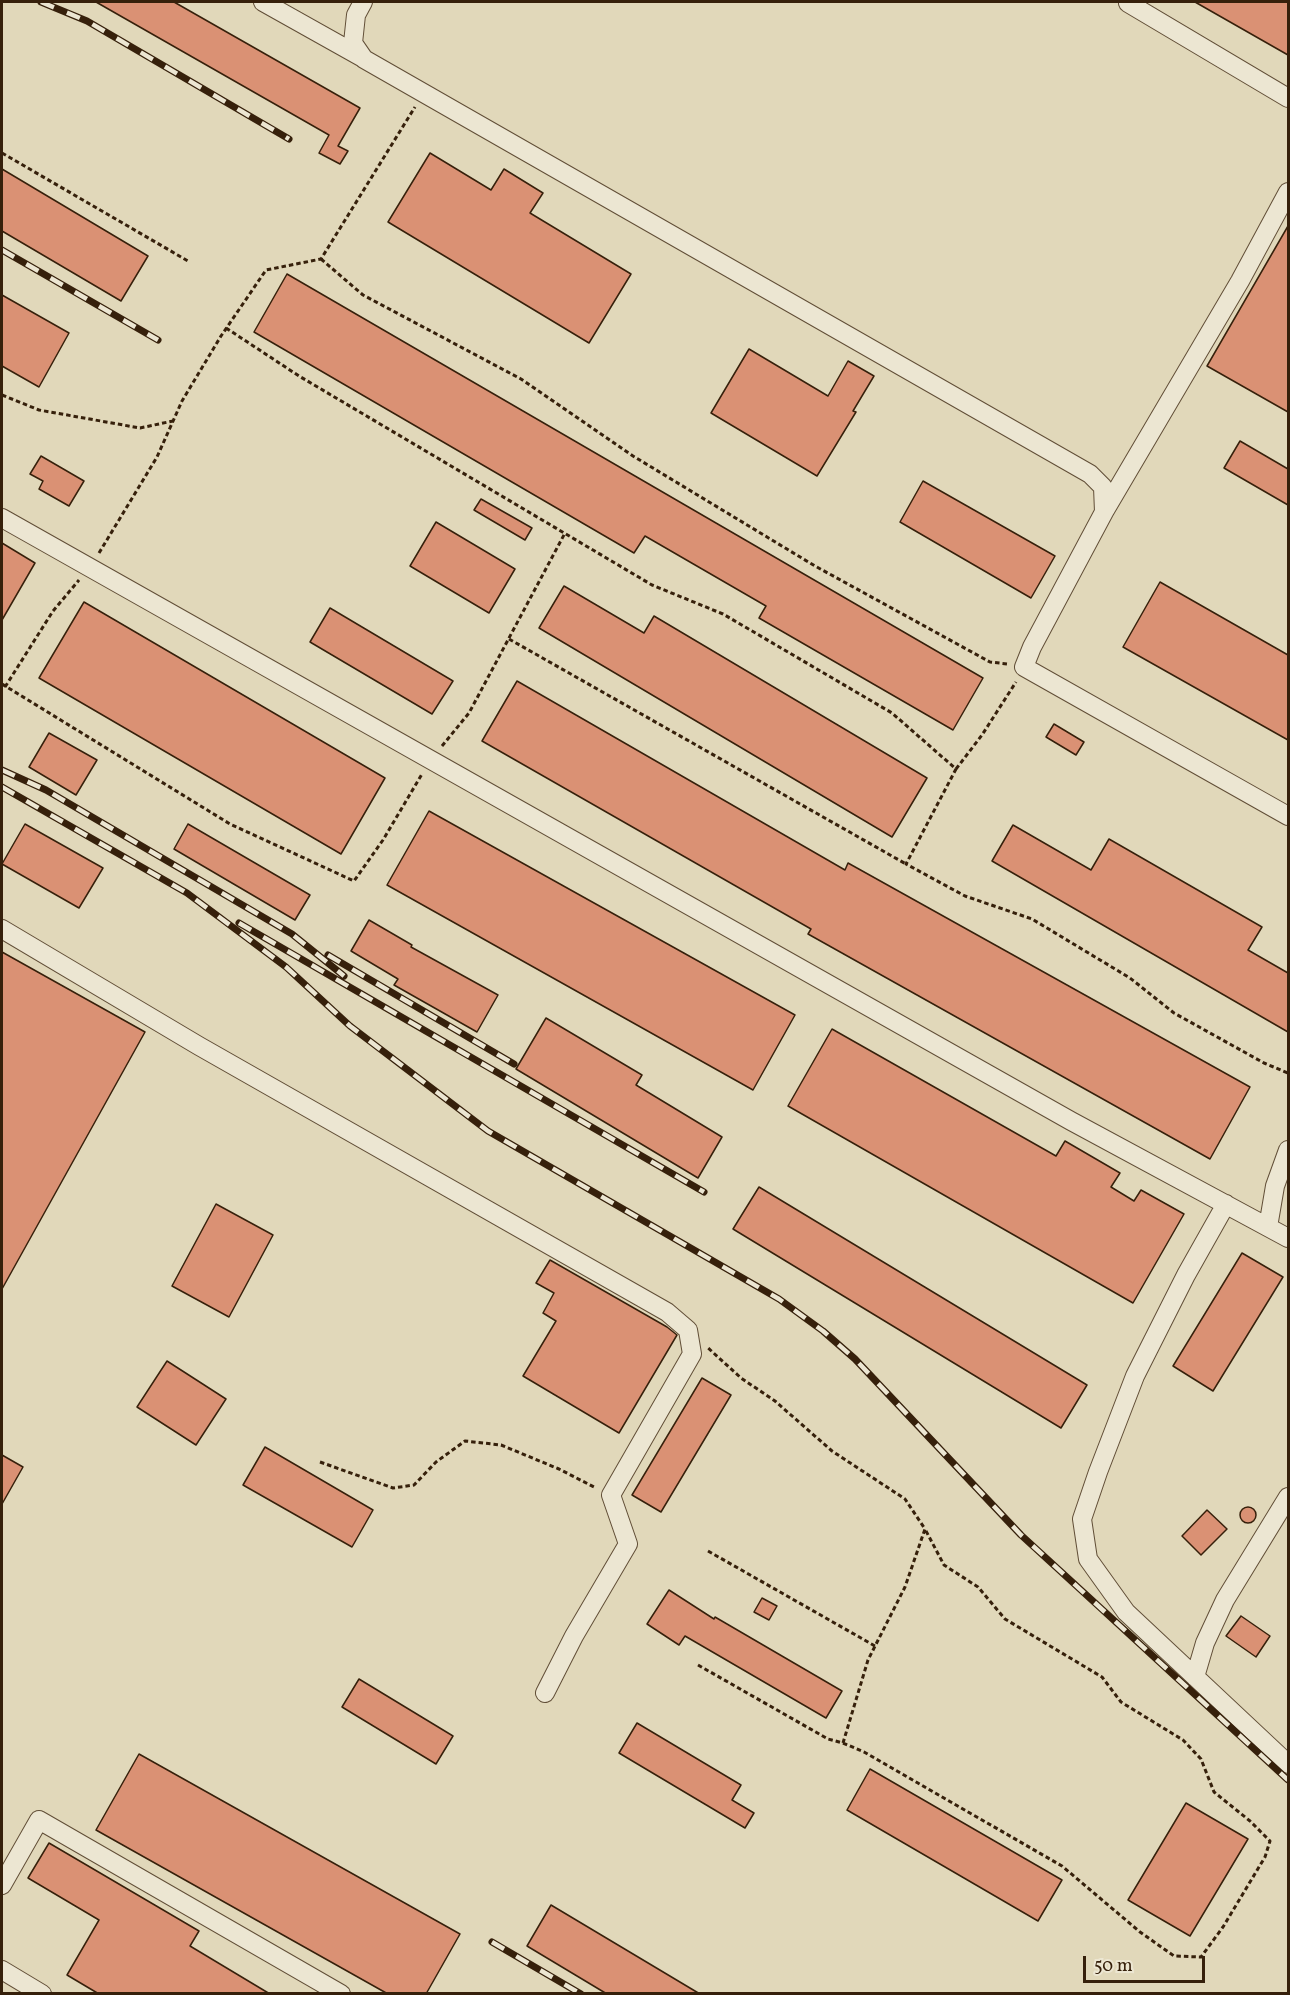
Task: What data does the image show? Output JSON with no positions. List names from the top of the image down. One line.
{"scale_bar":"50 m"}
